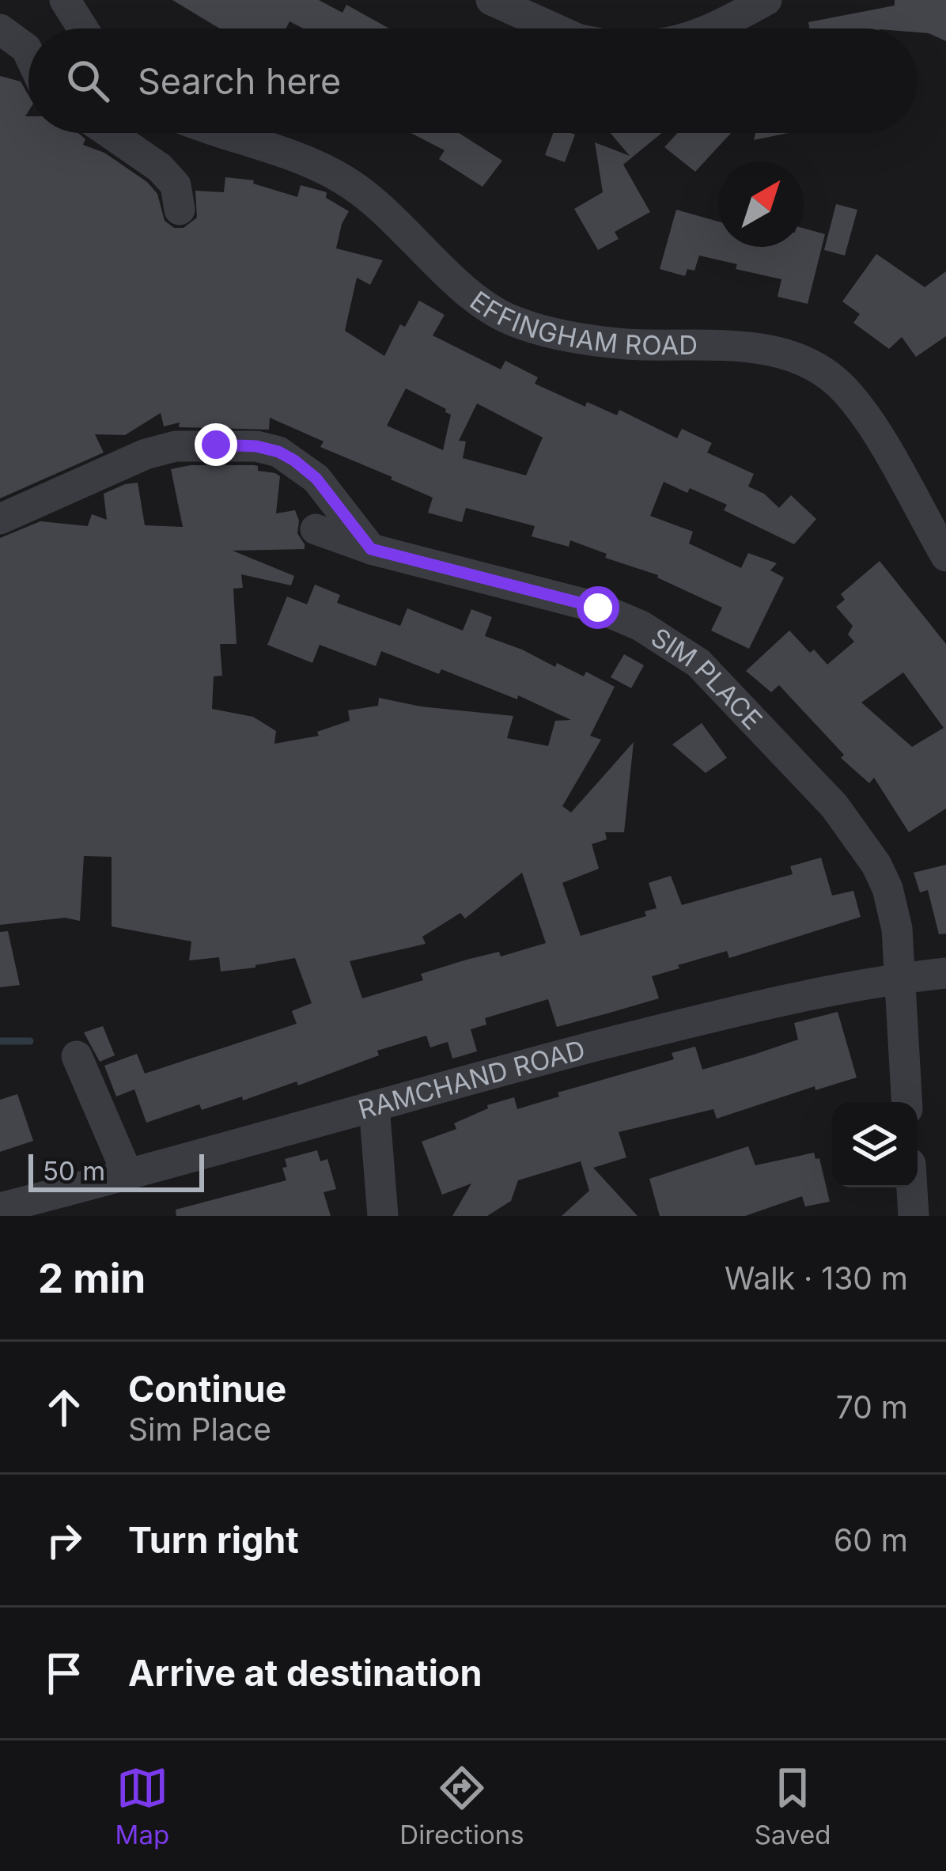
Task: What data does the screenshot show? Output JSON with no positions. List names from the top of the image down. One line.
{"streets":{"street":["EFFINGHAM ROAD","SIM PLACE","RAMCHAND ROAD"]},"crossings":[["SIM PLACE","RAMCHAND ROAD"]],"scale_bar":"50 m","north":"top right","page":{"search":"Search here","scale":"50 m","heading":["2 min","Walk · 130 m"],"list":[["Continue","Sim Place","70 m"],["Turn right","60 m"],"Arrive at destination"],"nav":["Map","Directions","Saved"]}}
